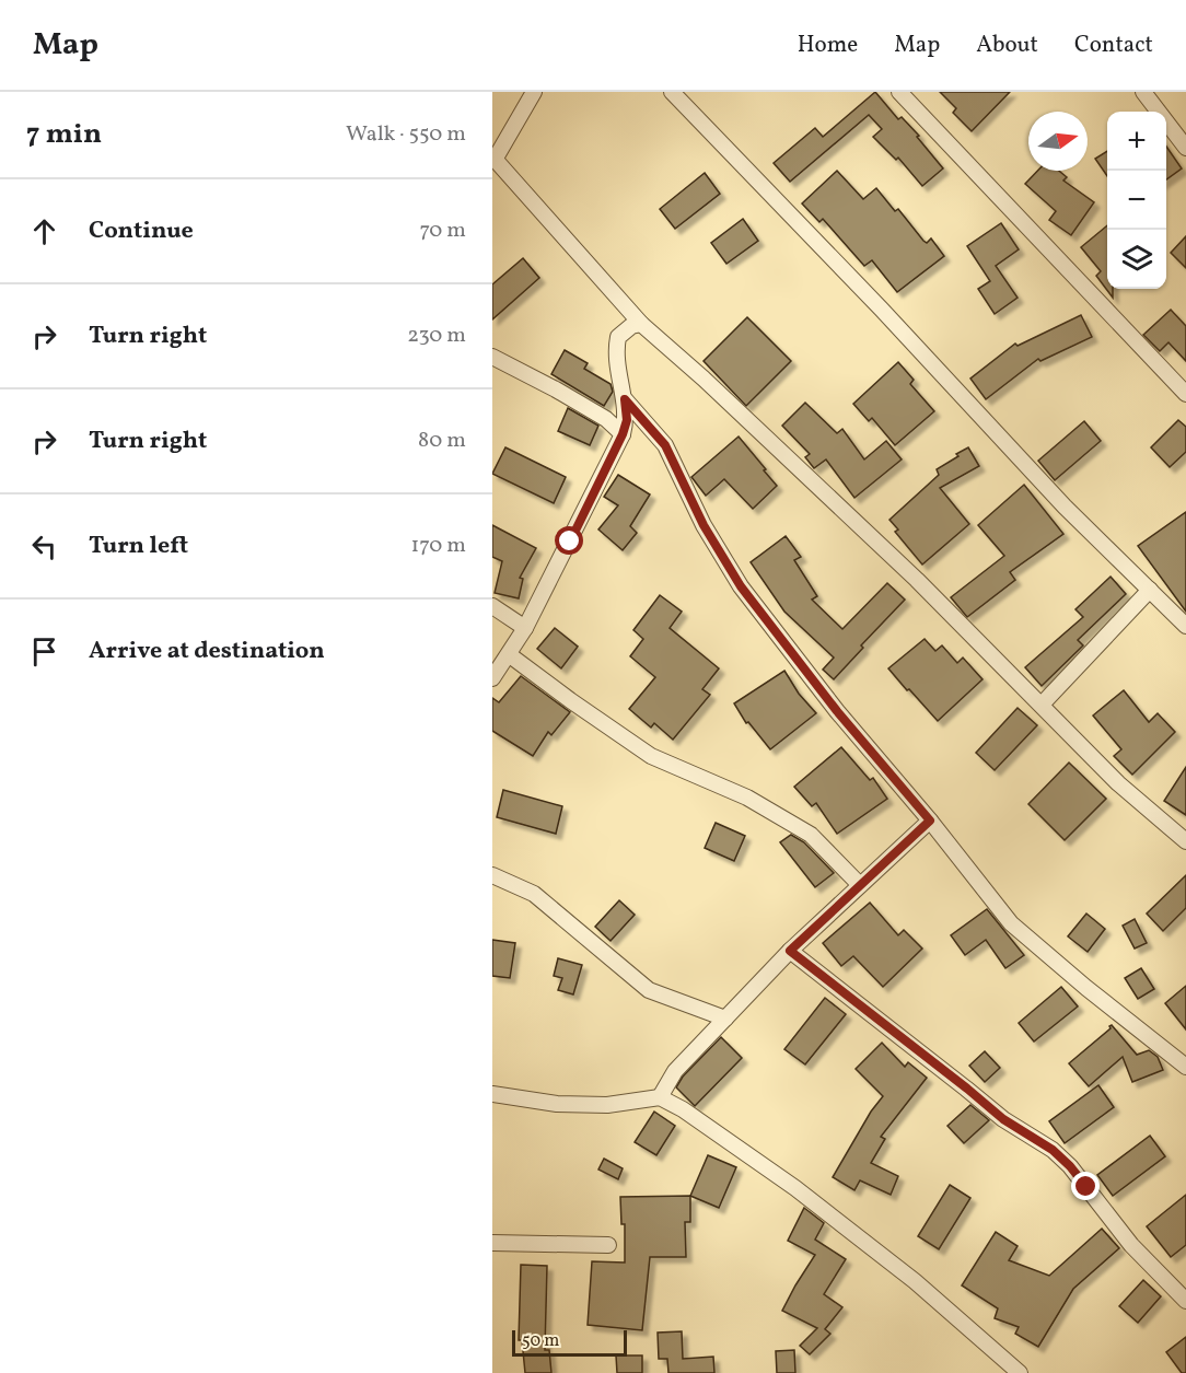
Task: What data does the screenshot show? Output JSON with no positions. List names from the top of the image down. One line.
{"scale_bar":"50 m","north":"right","page":{"header":"Map","nav":["Home","Map","About","Contact"],"heading":["7 min","Walk · 550 m"],"map_buttons":["+","−"],"list":[["Continue","70 m"],["Turn right","230 m"],["Turn right","80 m"],["Turn left","170 m"],"Arrive at destination"],"scale":"50 m"}}
